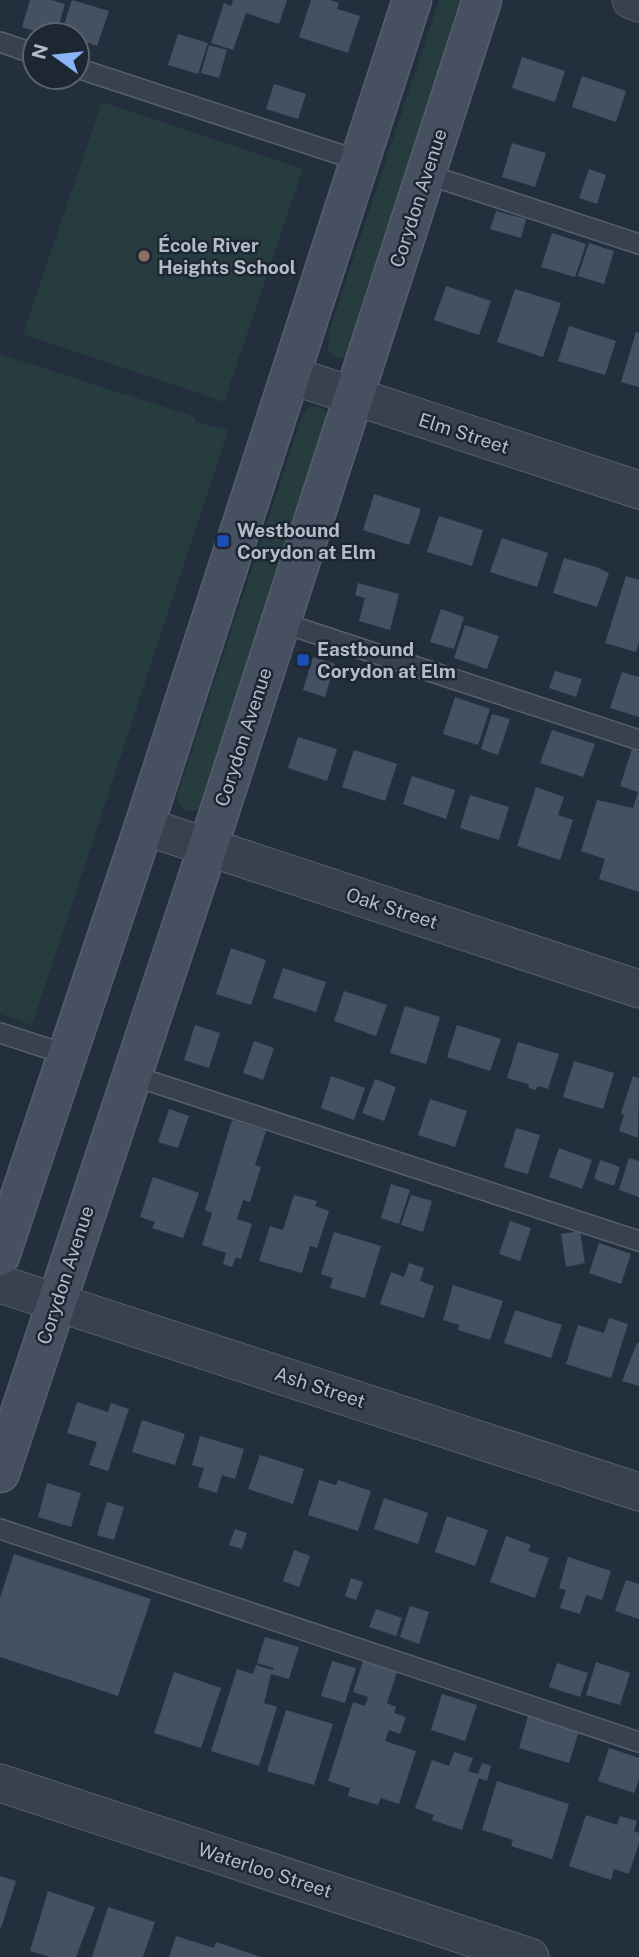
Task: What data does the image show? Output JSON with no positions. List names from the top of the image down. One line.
{"streets":{"main road":["Corydon Avenue"],"street":["Elm Street","Oak Street","Ash Street","Waterloo Street"]},"crossings":[["Corydon Avenue","Elm Street"],["Corydon Avenue","Oak Street"],["Corydon Avenue","Ash Street"]],"places":{"other":["École River Heights School"],"transit":["Westbound Corydon at Elm","Eastbound Corydon at Elm"]},"north":"left"}
